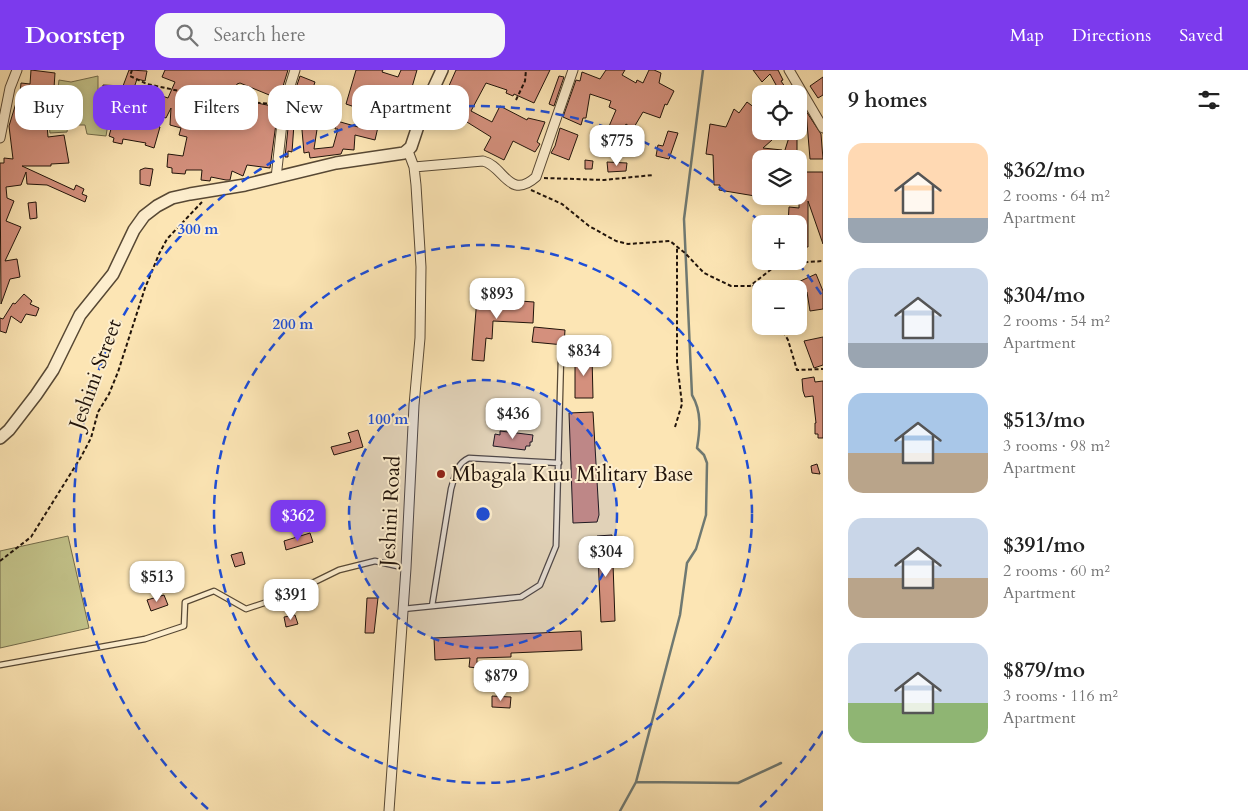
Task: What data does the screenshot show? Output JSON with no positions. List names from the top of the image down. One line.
{"streets":{"street":["Jeshini Road"],"path":["Jeshini Street"]},"places":["Mbagala Kuu Military Base"],"page":{"header":"Doorstep","search":"Search here","nav":["Map","Directions","Saved"],"heading":"9 homes","map_buttons":["+","−"],"chip":["Buy","Rent","Filters","New","Apartment"],"price":["$775","$893","$834","$436","$362","$304","$513","$391","$879"],"list":[{"name":"$362/mo","note":"2 rooms · 64 m² · Apartment"},{"name":"$304/mo","note":"2 rooms · 54 m² · Apartment"},{"name":"$513/mo","note":"3 rooms · 98 m² · Apartment"},{"name":"$391/mo","note":"2 rooms · 60 m² · Apartment"},{"name":"$879/mo","note":"3 rooms · 116 m² · Apartment"}]},"rings":["300 m","200 m","100 m"]}
